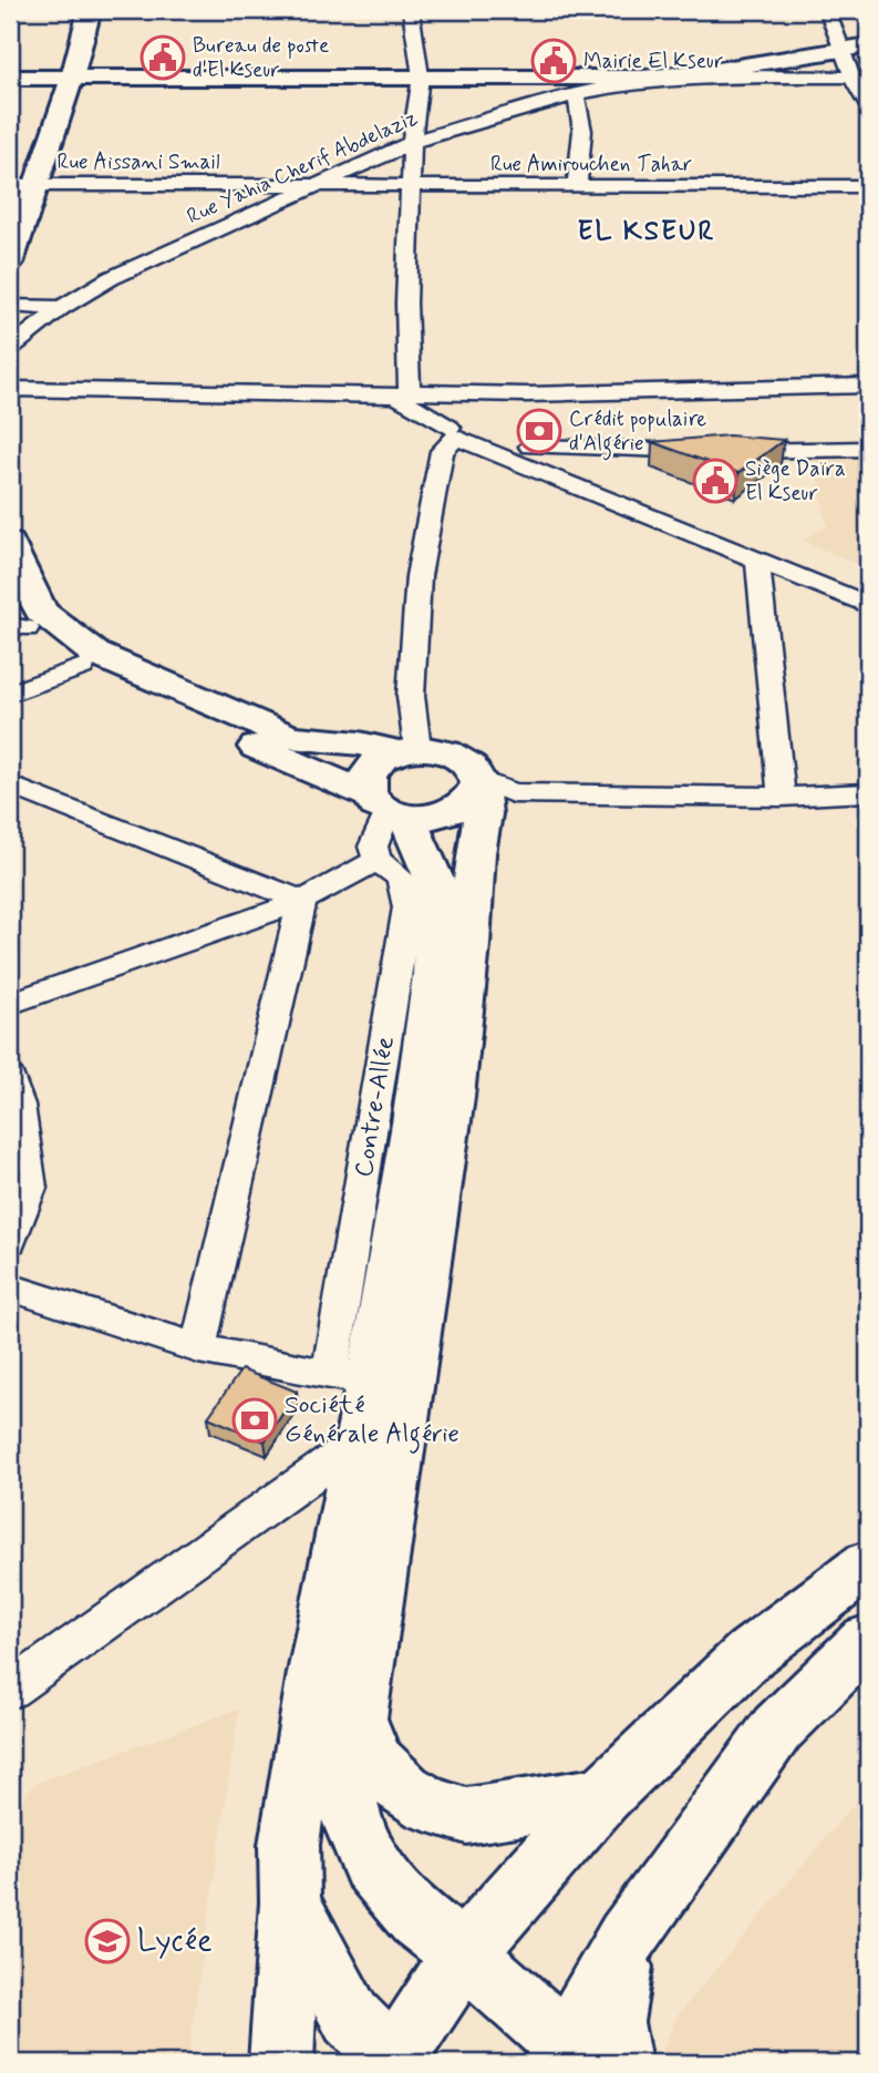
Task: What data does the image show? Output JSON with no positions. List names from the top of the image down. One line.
{"streets":{"street":["Rue Aissani Smail","Rue Amirouchen Tahar","Rue Yahia Cherif Abdelaziz","Contre-Allée"]},"crossings":[["Rue Aissani Smail","Rue Amirouchen Tahar"],["Rue Aissani Smail","Rue Yahia Cherif Abdelaziz"],["Rue Amirouchen Tahar","Rue Yahia Cherif Abdelaziz"]],"districts":["EL KSEUR"],"places":{"public building":["Bureau de poste d'El Kseur","Mairie El Kseur","Siège Daïra El Kseur"],"bank":["Crédit populaire d'Algérie","Société Générale Algérie"],"school or university":["Lycée"]}}
